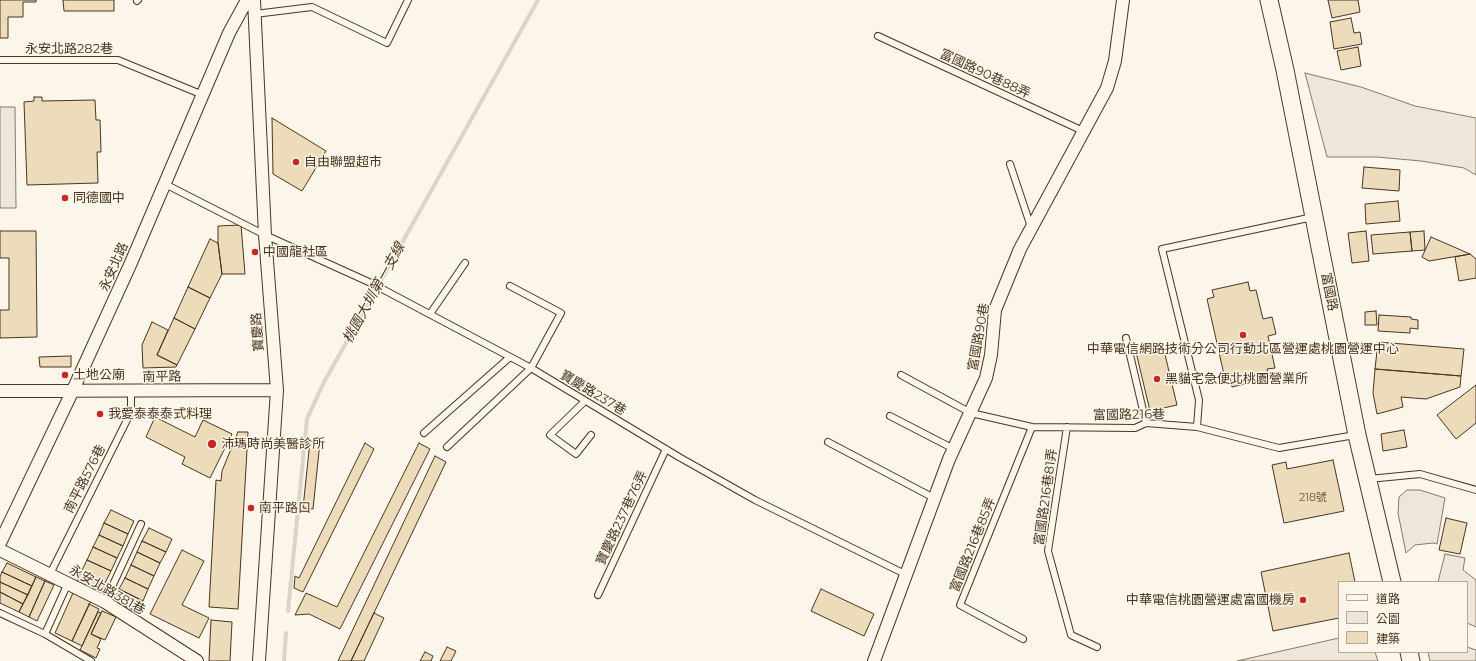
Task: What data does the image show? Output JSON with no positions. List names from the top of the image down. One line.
{"streets":{"street":["永安北路","富國路","寶慶路","富國路90巷","南平路","永安北路381巷"],"lane":["永安北路282巷","富國路90巷88弄","寶慶路237巷","富國路216巷","南平路576巷","富國路216巷81弄","寶慶路237巷76弄","富國路216巷85弄"]},"crossings":[["永安北路282巷","永安北路"],["富國路90巷88弄","富國路90巷"],["永安北路","南平路"],["永安北路","寶慶路237巷"],["富國路","富國路216巷"],["寶慶路","南平路"],["寶慶路","寶慶路237巷"],["富國路90巷","寶慶路237巷"],["富國路90巷","富國路216巷"],["南平路","南平路576巷"],["寶慶路237巷","寶慶路237巷76弄"],["富國路216巷","富國路216巷81弄"],["富國路216巷","富國路216巷85弄"],["南平路576巷","永安北路381巷"]],"water":["桃園大圳第一支線"],"places":["自由聯盟超市","同德國中","中國龍社區","中華電信網路技術分公司行動北區營運處桃園營運中心","土地公廟","黑貓宅急便北桃園營業所","我愛泰泰泰式料理","沛瑪時尚美醫診所","南平路口","中華電信桃園營運處富國機房"],"house_numbers":["218號"],"legend":["道路","公園","建築"]}
